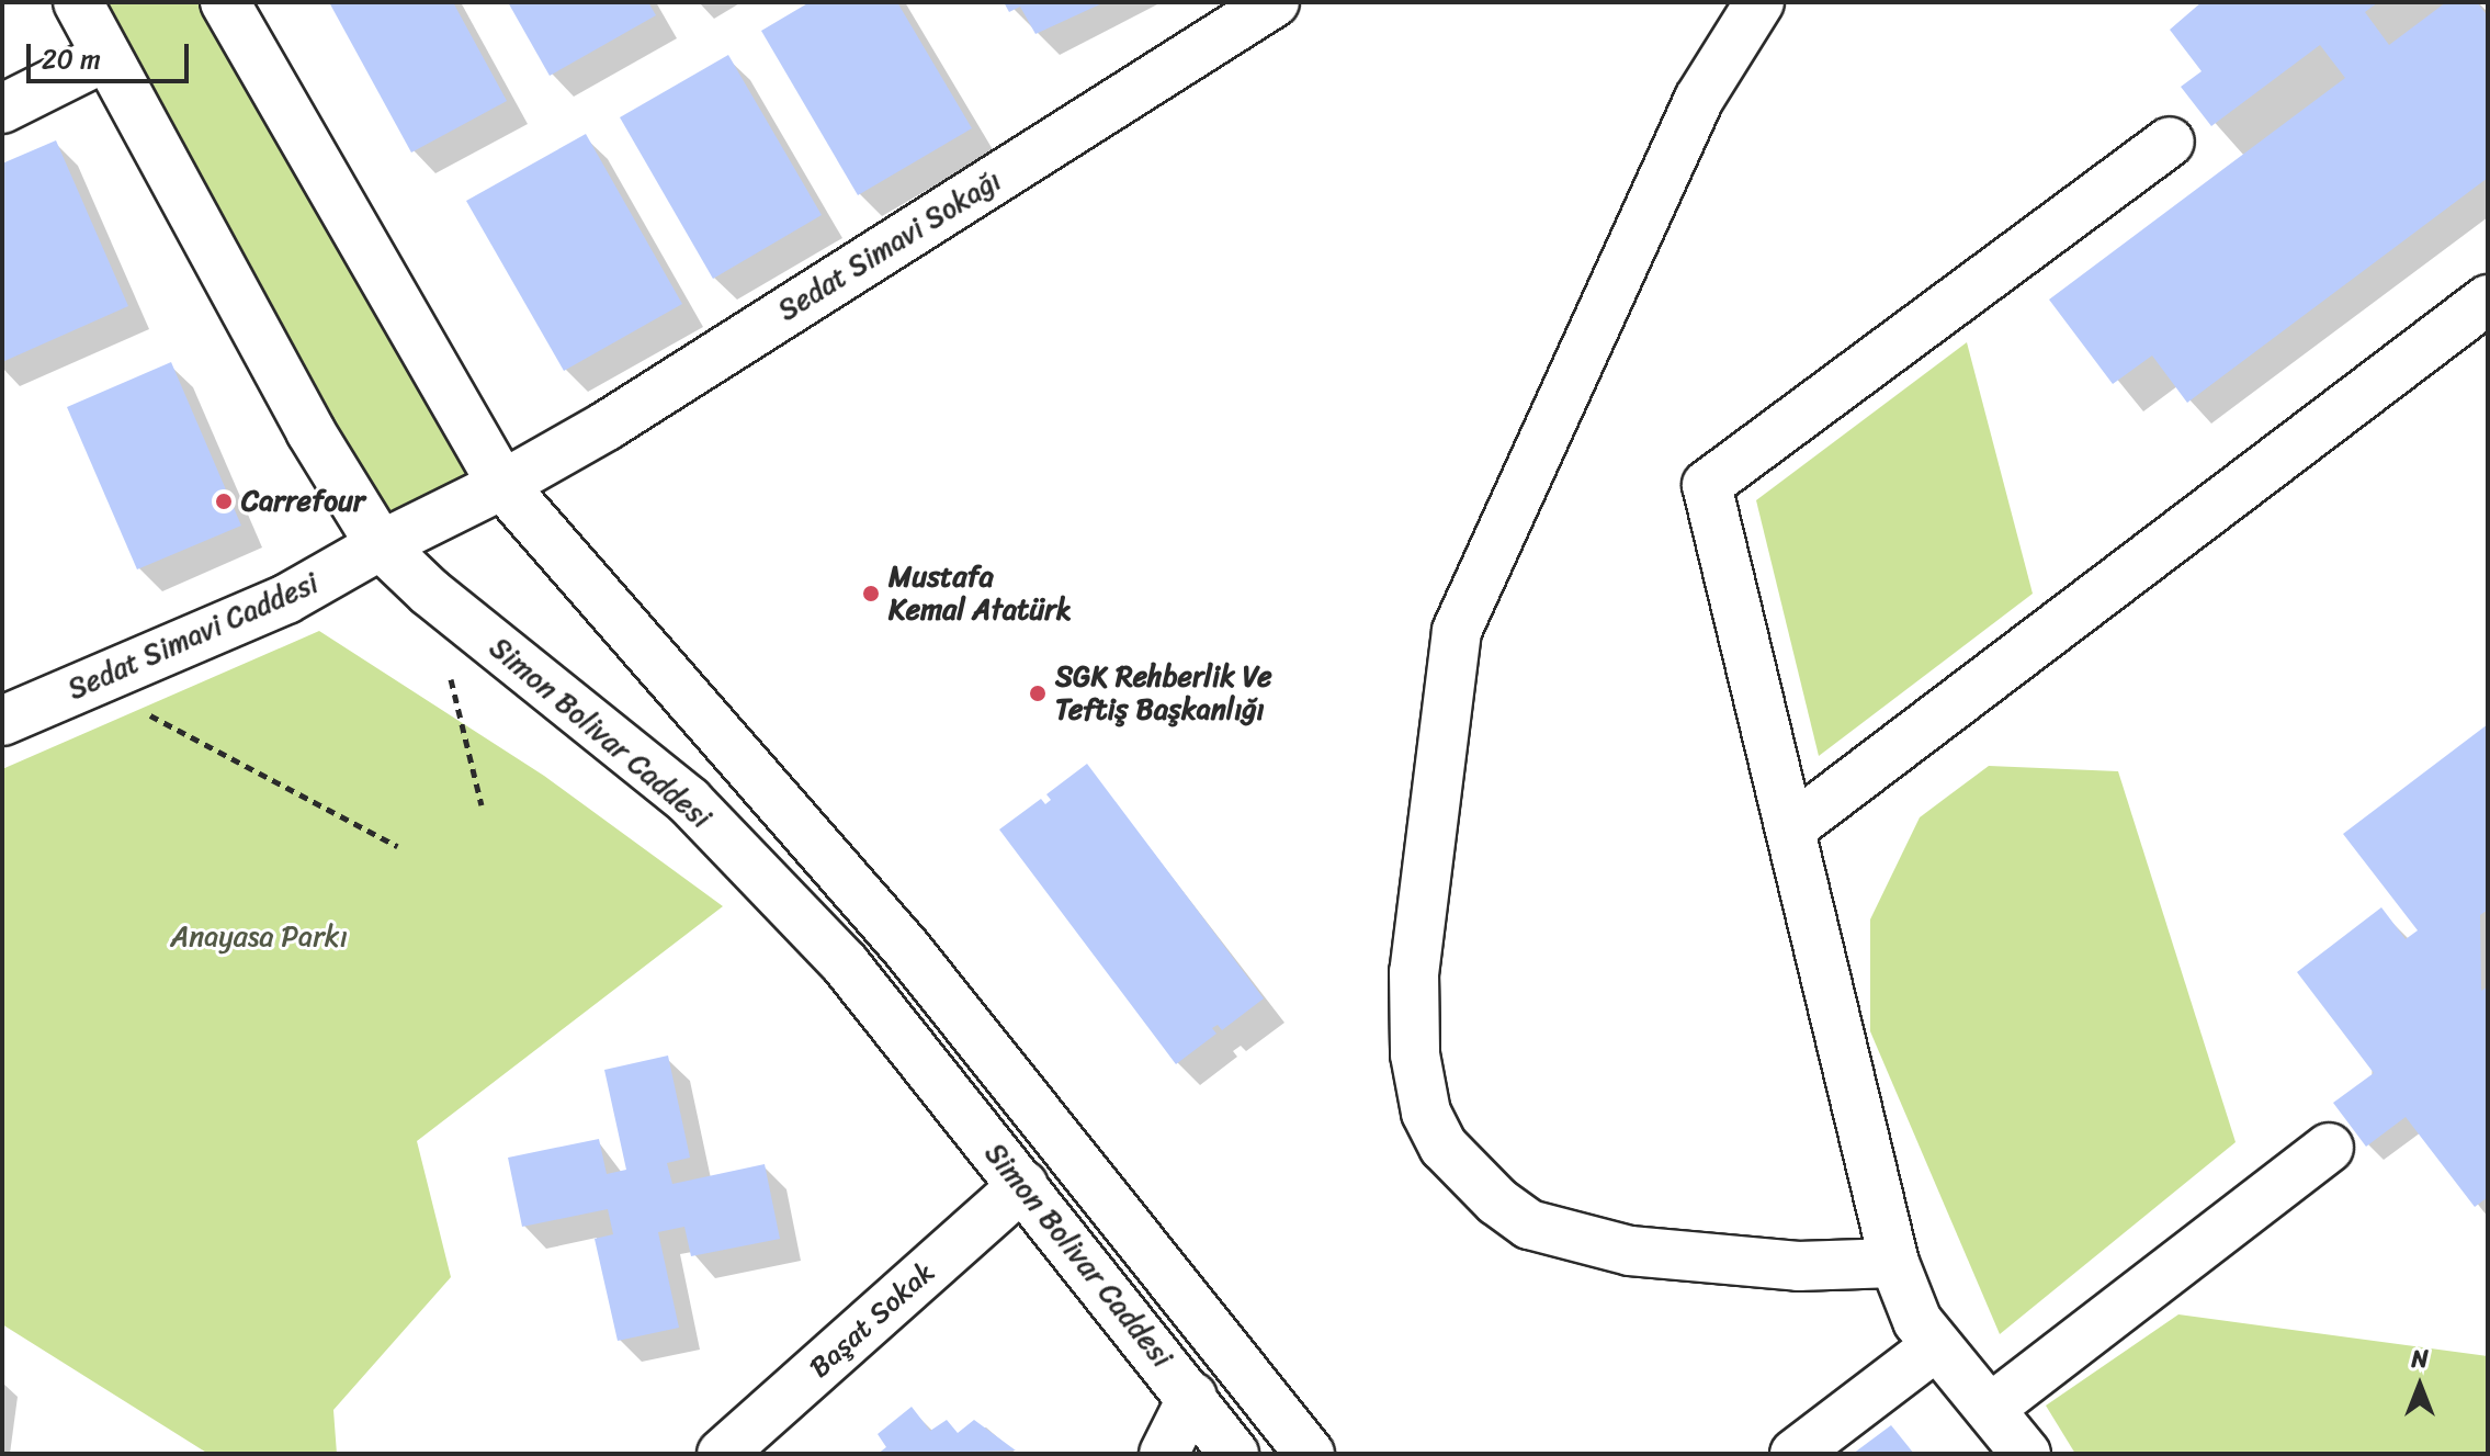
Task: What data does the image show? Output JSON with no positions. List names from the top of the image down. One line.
{"streets":{"main road":["Sedat Simavi Sokağı","Sedat Simavi Caddesi","Simon Bolivar Caddesi","Başat Sokak"]},"crossings":[["Sedat Simavi Sokağı","Sedat Simavi Caddesi"],["Sedat Simavi Sokağı","Simon Bolivar Caddesi"],["Sedat Simavi Caddesi","Simon Bolivar Caddesi"],["Simon Bolivar Caddesi","Başat Sokak"]],"parks":["Anayasa Parkı"],"places":["Carrefour","Mustafa Kemal Atatürk","SGK Rehberlik Ve Teftiş Başkanlığı"],"scale_bar":"20 m","north":"top"}
